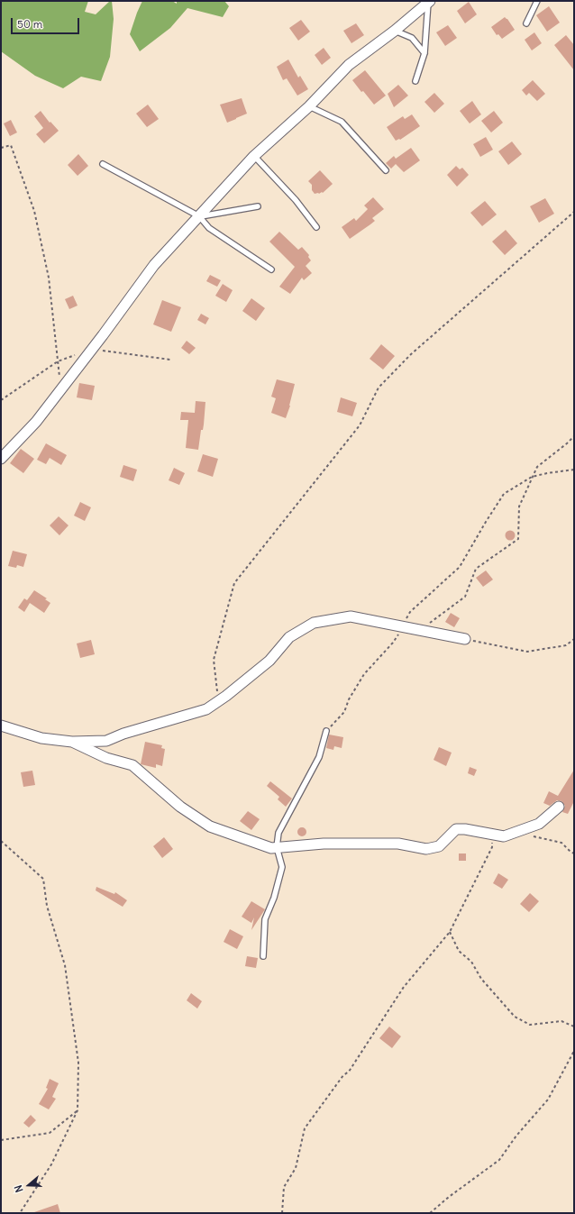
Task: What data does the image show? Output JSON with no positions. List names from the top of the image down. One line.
{"scale_bar":"50 m","north":"left"}
